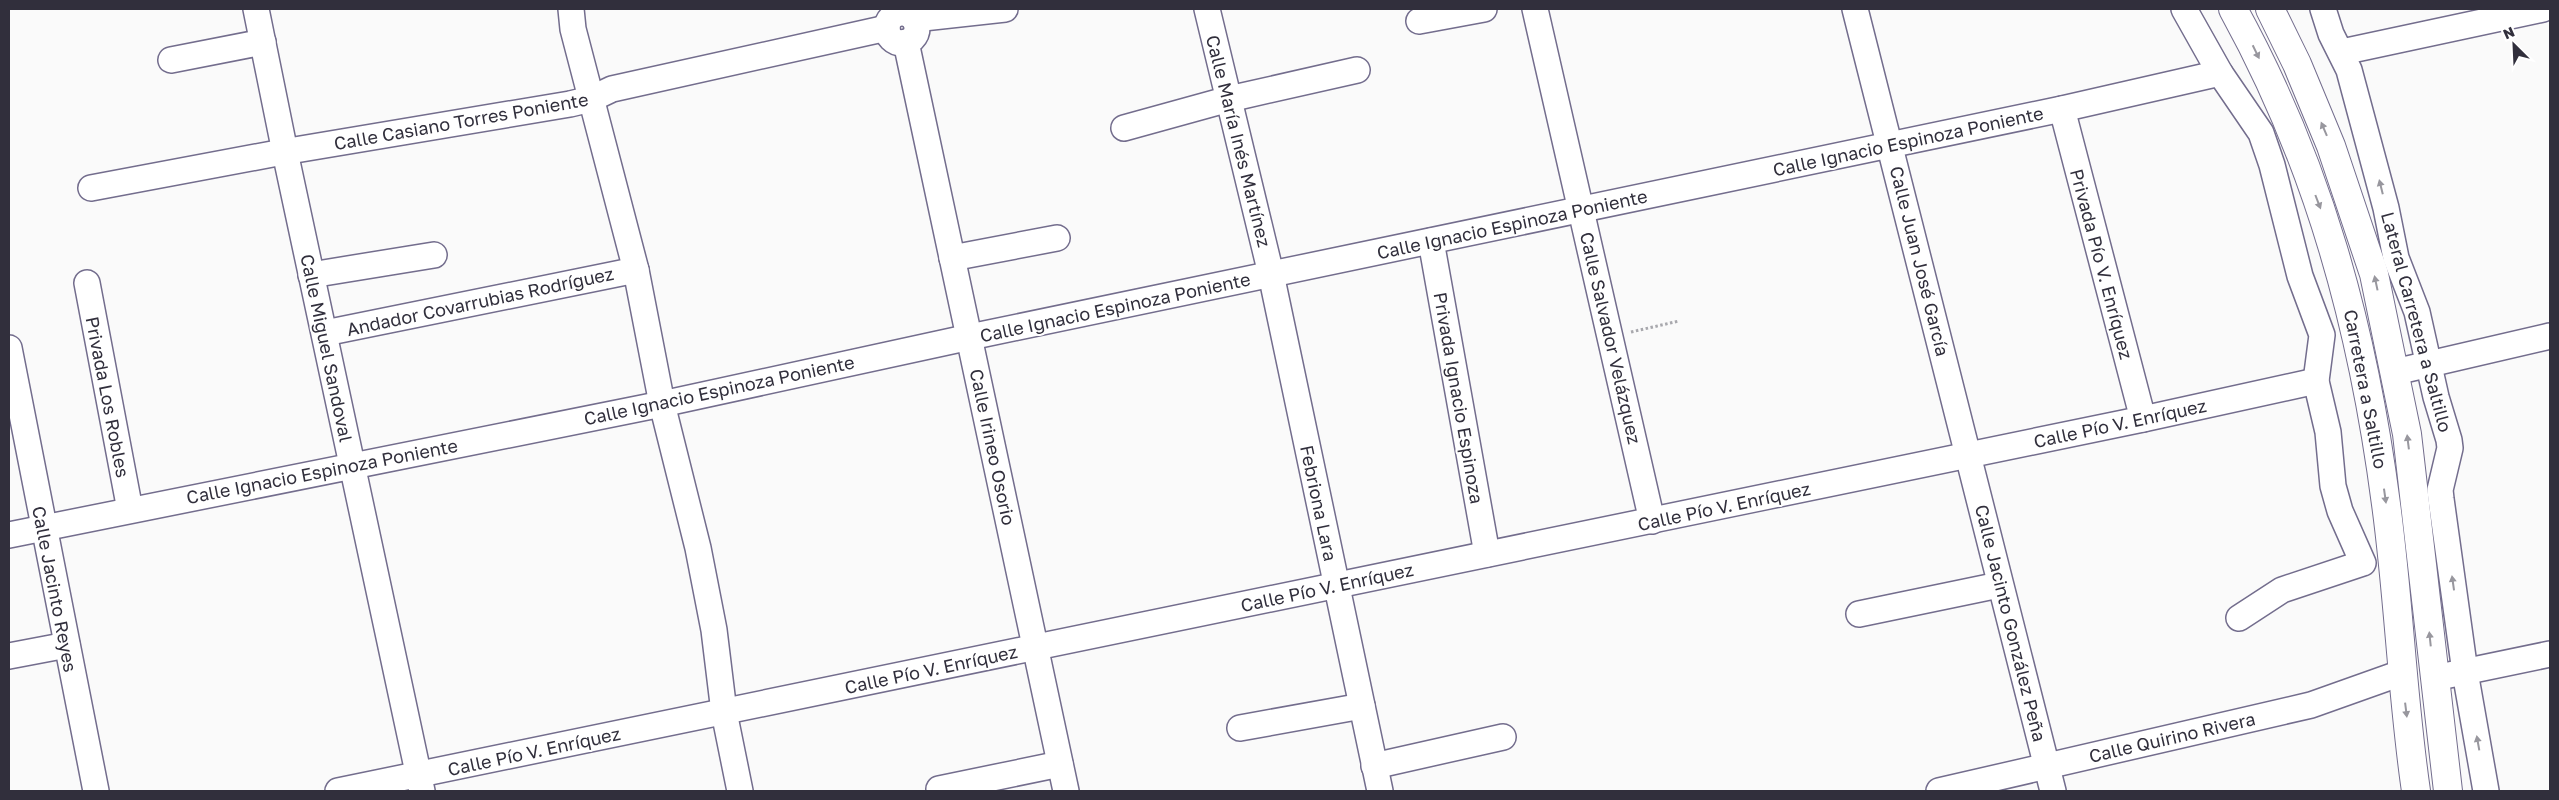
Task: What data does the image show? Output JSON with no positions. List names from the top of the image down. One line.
{"streets":{"main road":["Carretera a Saltillo"],"street":["Calle Casiano Torres Poniente","Calle María Inés Martínez","Calle Ignacio Espinoza Poniente","Calle Juan José García","Privada Pío V. Enríquez","Andador Covarrubias Rodríguez","Lateral Carretera a Saltillo","Calle Salvador Velázquez","Calle Miguel Sandoval","Privada Los Robles","Privada Ignacio Espinoza","Calle Pío V. Enríquez","Calle Irineo Osorio","Febriona Lara","Calle Jacinto Reyes","Calle Jacinto González Peña","Calle Quirino Rivera"]},"crossings":[["Calle Casiano Torres Poniente","Calle Miguel Sandoval"],["Calle Casiano Torres Poniente","Calle Irineo Osorio"],["Calle María Inés Martínez","Calle Ignacio Espinoza Poniente"],["Calle María Inés Martínez","Febriona Lara"],["Calle Ignacio Espinoza Poniente","Calle Juan José García"],["Calle Ignacio Espinoza Poniente","Privada Pío V. Enríquez"],["Calle Ignacio Espinoza Poniente","Calle Salvador Velázquez"],["Calle Ignacio Espinoza Poniente","Calle Miguel Sandoval"],["Calle Ignacio Espinoza Poniente","Privada Los Robles"],["Calle Ignacio Espinoza Poniente","Privada Ignacio Espinoza"],["Calle Ignacio Espinoza Poniente","Calle Irineo Osorio"],["Calle Ignacio Espinoza Poniente","Febriona Lara"],["Calle Ignacio Espinoza Poniente","Calle Jacinto Reyes"],["Calle Juan José García","Calle Pío V. Enríquez"],["Calle Juan José García","Calle Jacinto González Peña"],["Privada Pío V. Enríquez","Calle Pío V. Enríquez"],["Andador Covarrubias Rodríguez","Calle Miguel Sandoval"],["Calle Salvador Velázquez","Calle Pío V. Enríquez"],["Calle Miguel Sandoval","Calle Pío V. Enríquez"],["Carretera a Saltillo","Calle Quirino Rivera"],["Privada Ignacio Espinoza","Calle Pío V. Enríquez"],["Calle Pío V. Enríquez","Calle Irineo Osorio"],["Calle Pío V. Enríquez","Febriona Lara"],["Calle Pío V. Enríquez","Calle Jacinto González Peña"],["Calle Jacinto González Peña","Calle Quirino Rivera"]],"north":"top left"}
